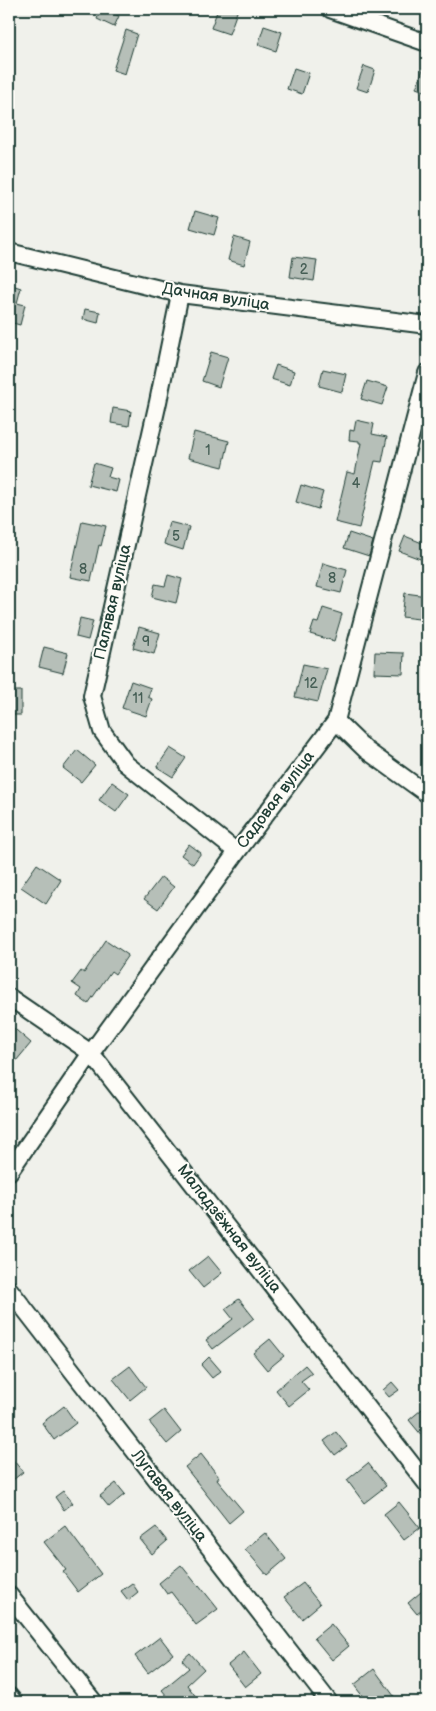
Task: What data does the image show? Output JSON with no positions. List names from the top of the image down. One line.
{"streets":{"street":["Дачная вуліца","Палявая вуліца","Садовая вуліца","Маладзёжная вуліца","Лугавая вуліца"]},"crossings":[["Дачная вуліца","Палявая вуліца"],["Палявая вуліца","Садовая вуліца"],["Садовая вуліца","Маладзёжная вуліца"]],"house_numbers":["2","1","4","5","8","8","9","12","11"]}
